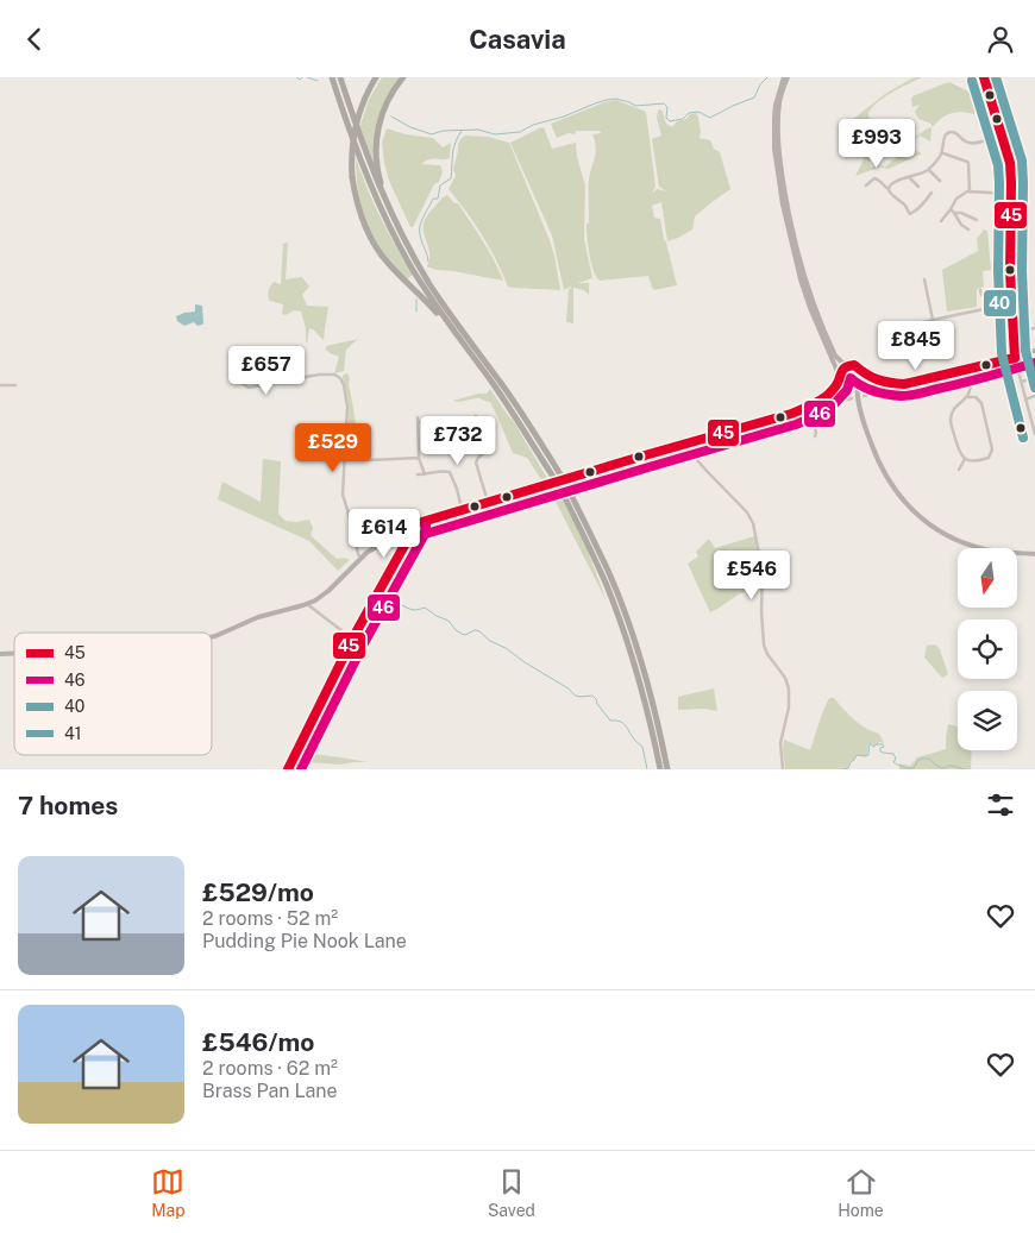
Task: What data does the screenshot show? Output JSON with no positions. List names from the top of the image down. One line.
{"lines":["transit line 45","transit line 41","transit line 40","transit line 46"],"legend":["45","46","40","41"],"north":"bottom","page":{"header":"Casavia","price":["£993","£845","£657","£732","£529","£614","£546"],"heading":"7 homes","list":[{"name":"£529/mo","note":"2 rooms · 52 m² · Pudding Pie Nook Lane"},{"name":"£546/mo","note":"2 rooms · 62 m² · Brass Pan Lane"}],"tabs":["Map","Saved","Home"]}}
